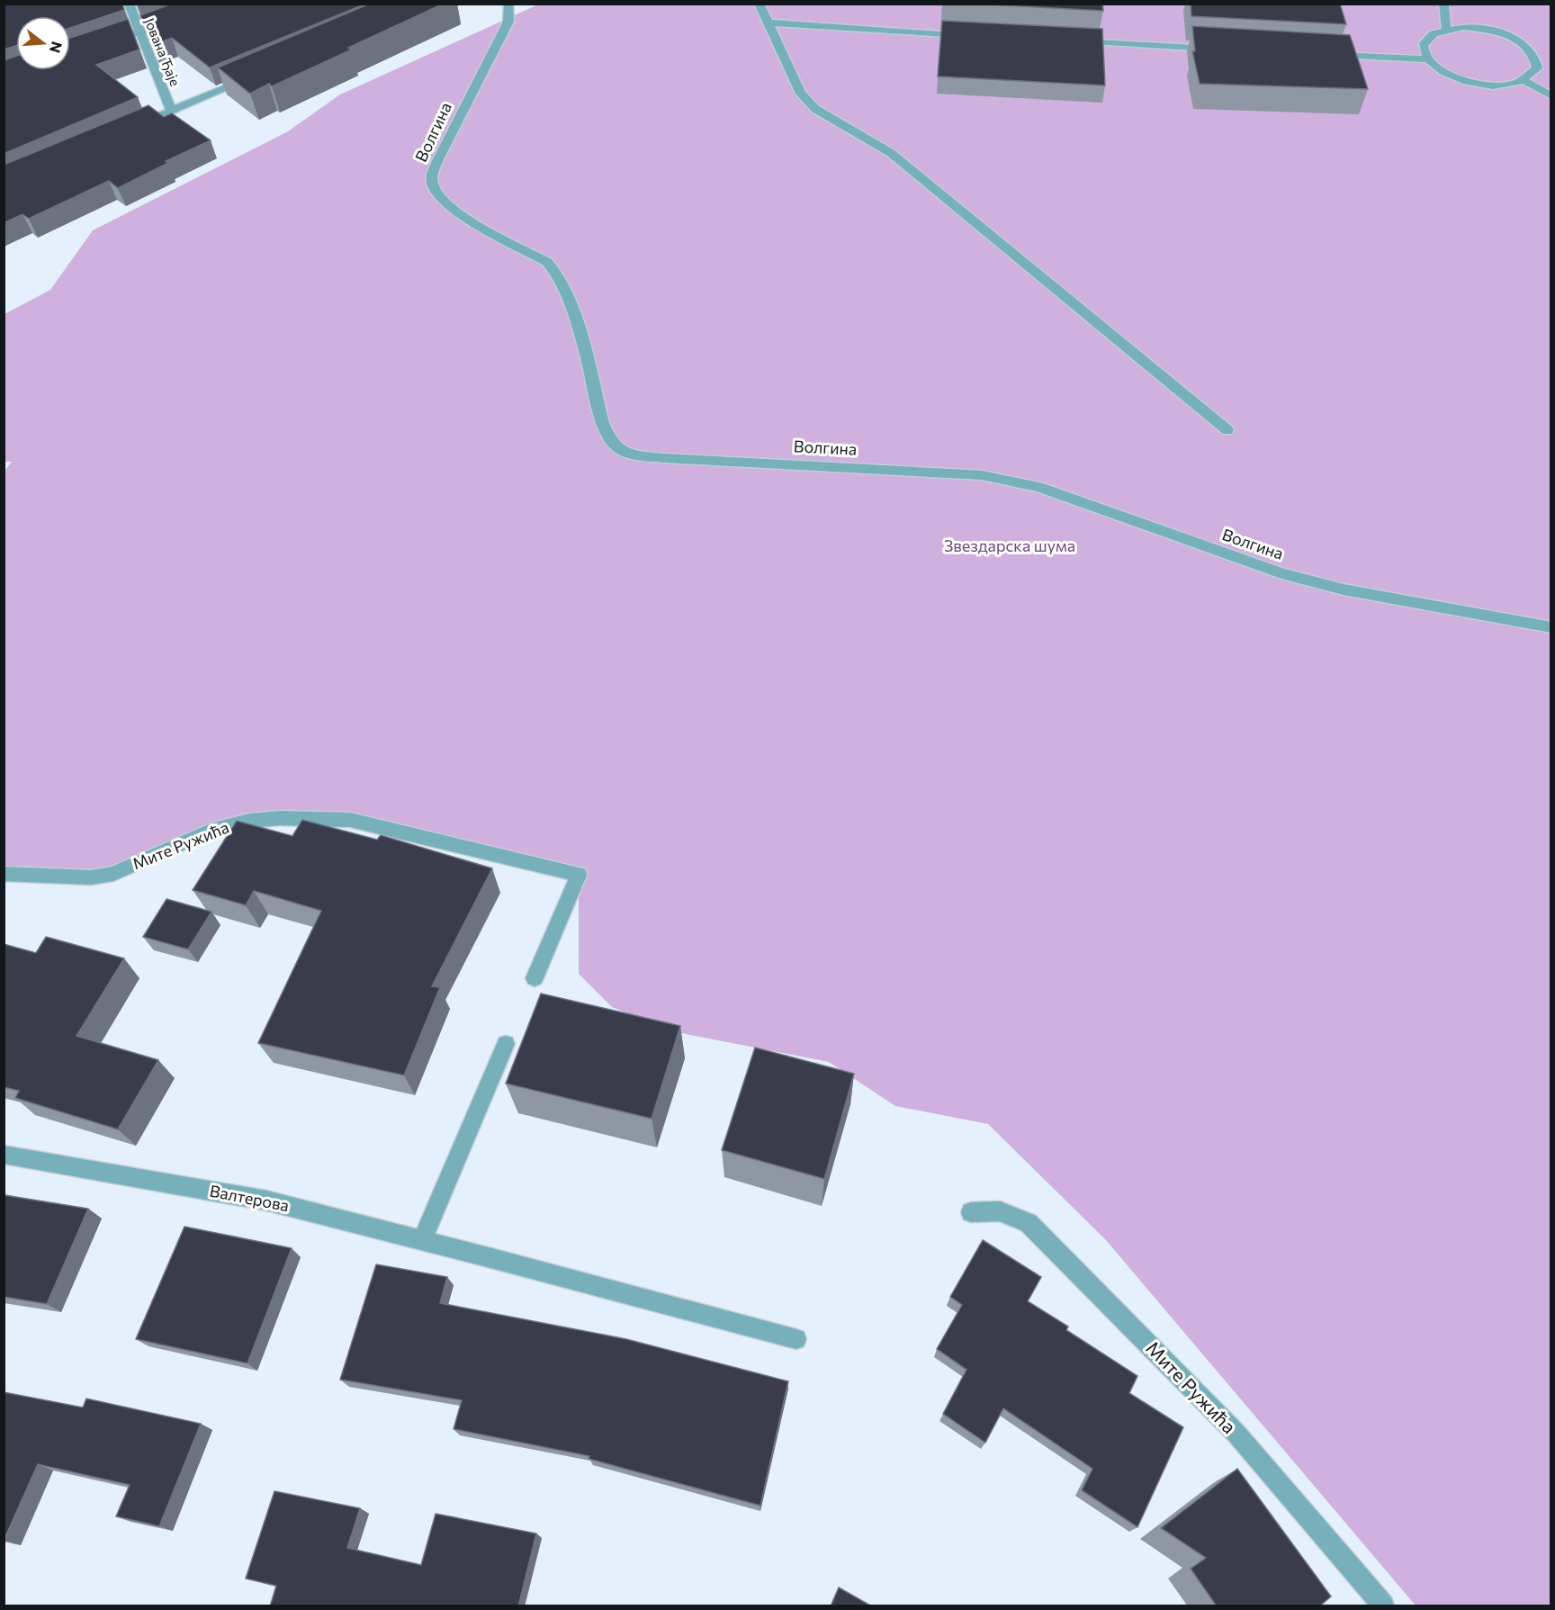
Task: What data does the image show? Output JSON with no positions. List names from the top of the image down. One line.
{"streets":{"street":["Јована Ђаје","Волгина","Мите Ружића","Валтерова"]},"parks":["Звездарска шума"],"north":"right"}
